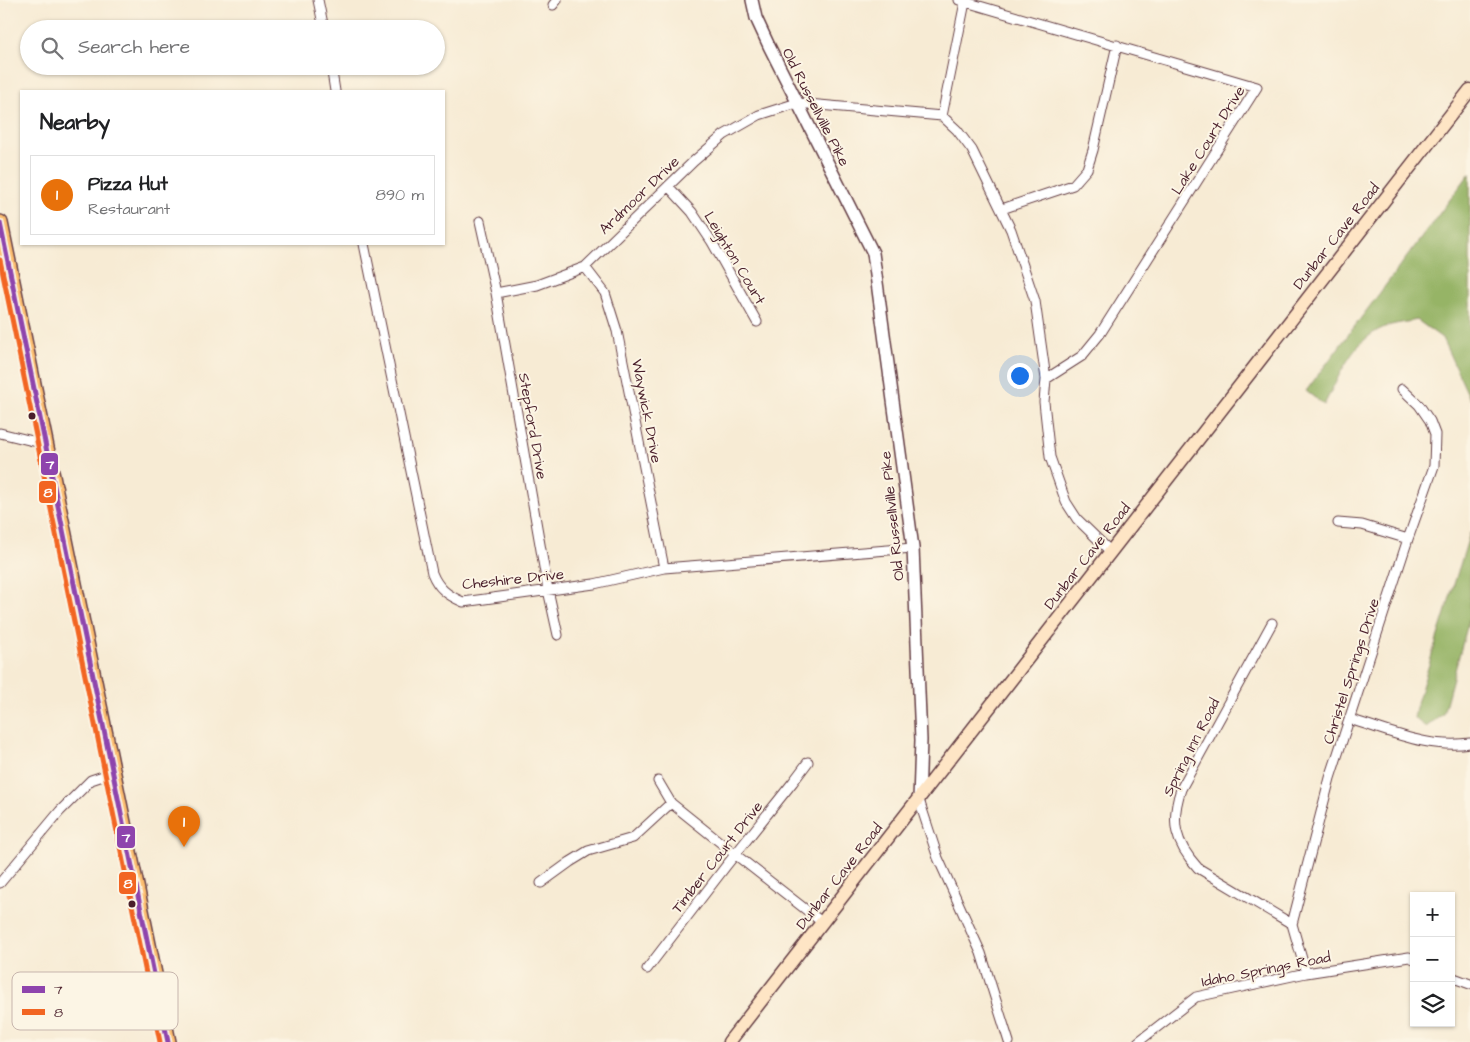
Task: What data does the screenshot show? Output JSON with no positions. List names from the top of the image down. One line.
{"streets":{"main road":["Dunbar Cave Road"],"street":["Old Russellville Pike","Lake Court Drive","Ardmoor Drive","Leighton Court","Waywick Drive","Stepford Drive","Cheshire Drive","Christel Springs Drive","Spring Inn Road","Timber Court Drive","Idaho Springs Road"]},"crossings":[["Old Russellville Pike","Ardmoor Drive"],["Old Russellville Pike","Dunbar Cave Road"],["Old Russellville Pike","Cheshire Drive"],["Ardmoor Drive","Leighton Court"],["Ardmoor Drive","Waywick Drive"],["Ardmoor Drive","Stepford Drive"],["Waywick Drive","Cheshire Drive"],["Stepford Drive","Cheshire Drive"],["Christel Springs Drive","Spring Inn Road"]],"lines":["transit line 7","transit line 8"],"legend":["7","8"],"page":{"search":"Search here","heading":"Nearby","list":[{"mark":"1","name":"Pizza Hut","note":"Restaurant","value":"890 m"}],"pins":"1","map_buttons":["+","−"]}}
